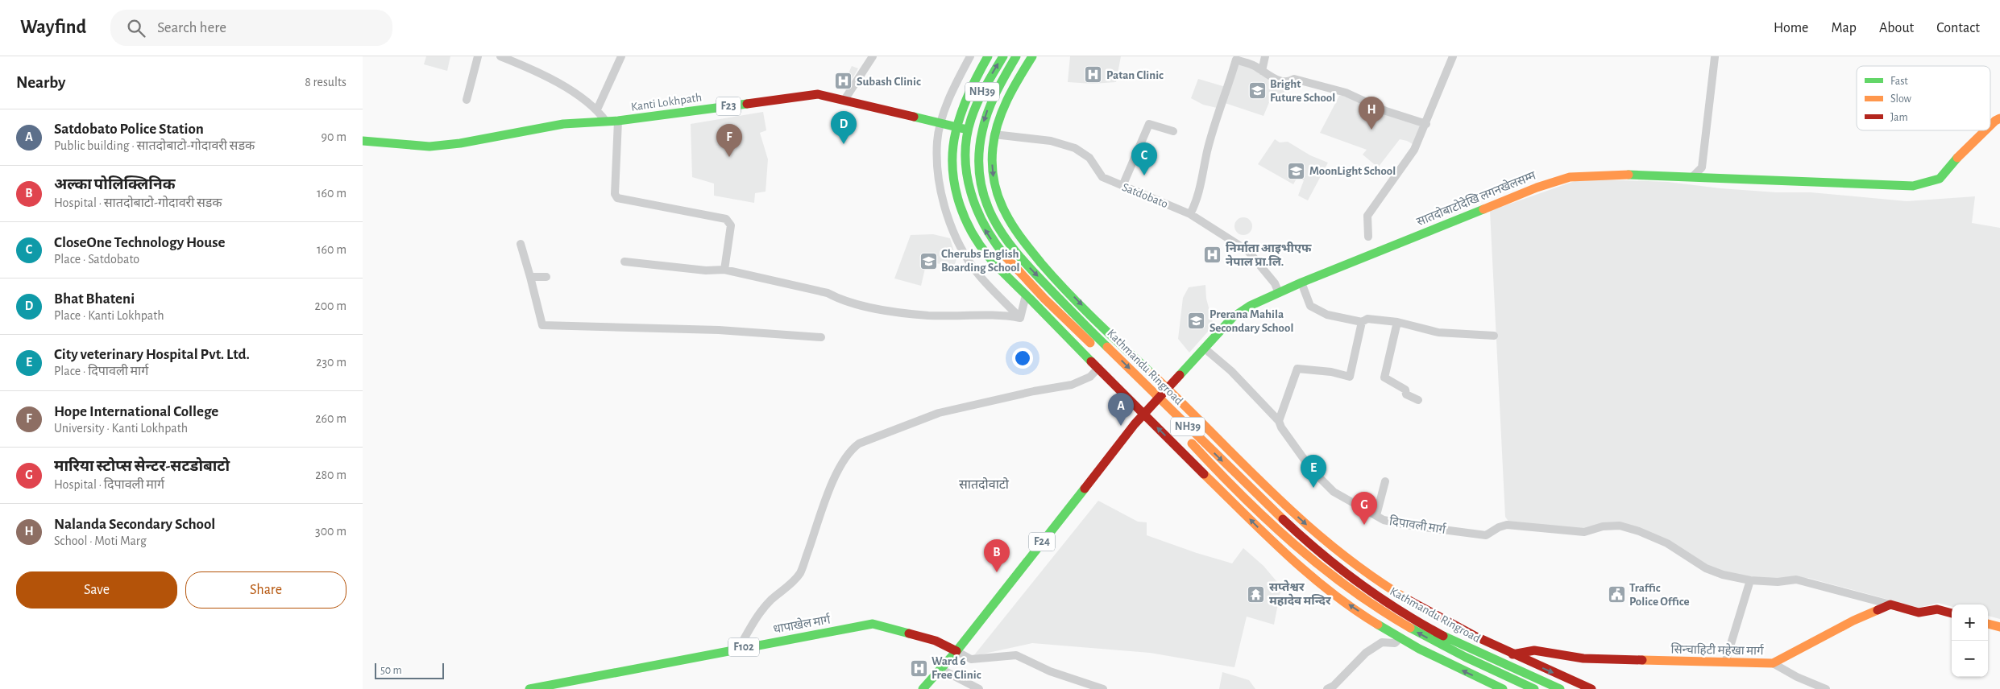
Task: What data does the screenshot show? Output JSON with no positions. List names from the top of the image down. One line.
{"streets":{"main road":["NH39","Kanti Lokhpath","F23","सातदोबाटोदेखि लगनखेलसम्म","Kathmandu Ringroad","F24","धापाखेल मार्ग","F102","सिन्चाहिटी महेखा मार्ग"],"street":["Satdobato","दिपावली मार्ग"]},"crossings":[["Kanti Lokhpath","Satdobato"],["Kanti Lokhpath","Kathmandu Ringroad"],["Satdobato","सातदोबाटोदेखि लगनखेलसम्म"],["सातदोबाटोदेखि लगनखेलसम्म","Kathmandu Ringroad"],["सातदोबाटोदेखि लगनखेलसम्म","दिपावली मार्ग"],["सातदोबाटोदेखि लगनखेलसम्म","F24"],["Kathmandu Ringroad","F24"],["F24","धापाखेल मार्ग"]],"districts":["सातदोवाटो"],"places":{"hospital":["Patan Clinic","Subash Clinic","निर्माता आइभीएफ नेपाल प्रा.लि.","Ward 6 Free Clinic"],"school or university":["Bright Future School","MoonLight School","Cherubs English Boarding School","Prerana Mahila Secondary School"],"temple":["सप्तेश्वर महादेव मन्दिर"],"public building":["Traffic Police Office"]},"legend":["Fast","Slow","Jam"],"scale_bar":"50 m","page":{"header":"Wayfind","search":"Search here","nav":["Home","Map","About","Contact"],"heading":["Nearby","8 results"],"pins":["H","D","F","C","A","E","G","B"],"list":[{"mark":"A","name":"Satdobato Police Station","note":"Public building · सातदोबाटो-गोदावरी सडक","value":"90 m"},{"mark":"B","name":"अल्का पोलिक्लिनिक","note":"Hospital · सातदोबाटो-गोदावरी सडक","value":"160 m"},{"mark":"C","name":"CloseOne Technology House","note":"Place · Satdobato","value":"160 m"},{"mark":"D","name":"Bhat Bhateni","note":"Place · Kanti Lokhpath","value":"200 m"},{"mark":"E","name":"City veterinary Hospital Pvt. Ltd.","note":"Place · दिपावली मार्ग","value":"230 m"},{"mark":"F","name":"Hope International College","note":"University · Kanti Lokhpath","value":"260 m"},{"mark":"G","name":"मारिया स्टोप्स सेन्टर-सटडोबाटो","note":"Hospital · दिपावली मार्ग","value":"280 m"},{"mark":"H","name":"Nalanda Secondary School","note":"School · Moti Marg","value":"300 m"}],"buttons":["Save","Share"],"map_buttons":["+","−"],"scale":"50 m"}}
